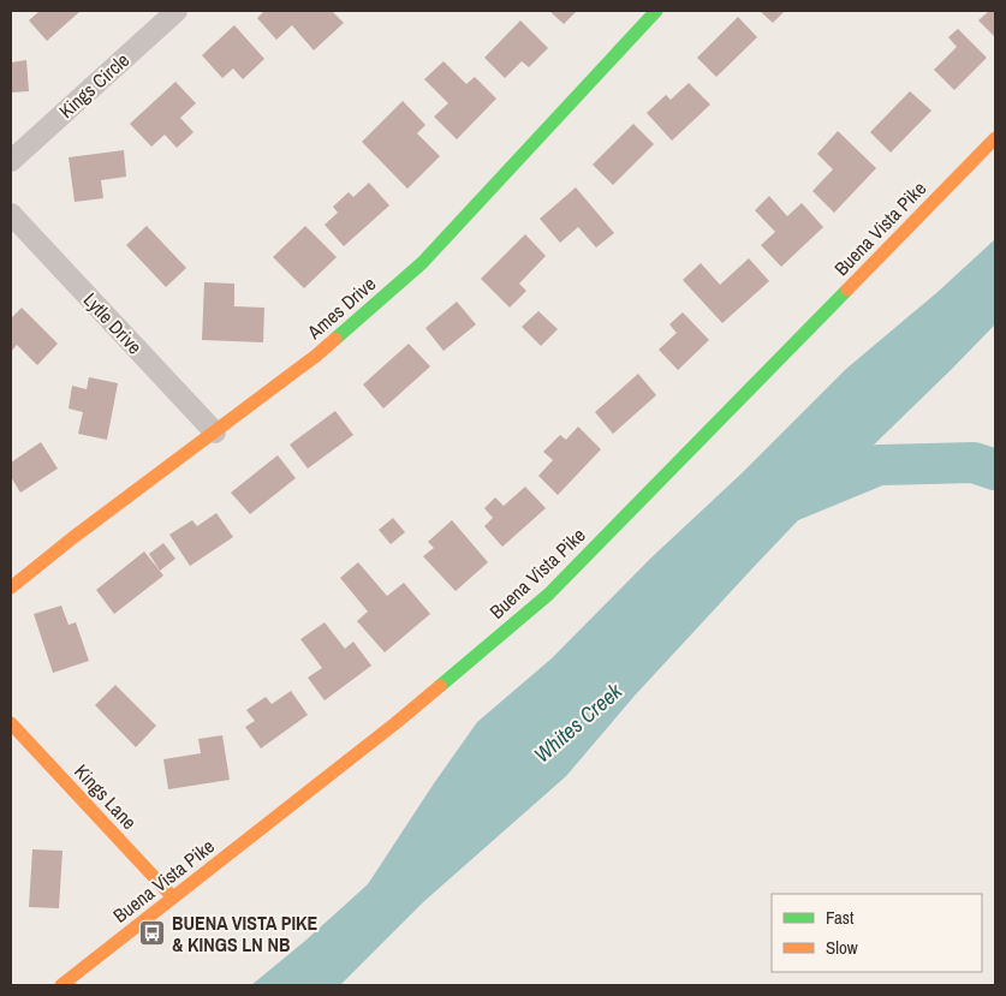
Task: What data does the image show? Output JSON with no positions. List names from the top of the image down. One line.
{"streets":{"main road":["Buena Vista Pike","Ames Drive","Kings Lane"],"street":["Kings Circle","Lytle Drive"]},"crossings":[["Buena Vista Pike","Kings Lane"],["Ames Drive","Lytle Drive"]],"water":["Whites Creek"],"places":{"bus stop":["BUENA VISTA PIKE & KINGS LN NB"]},"legend":["Fast","Slow"]}
